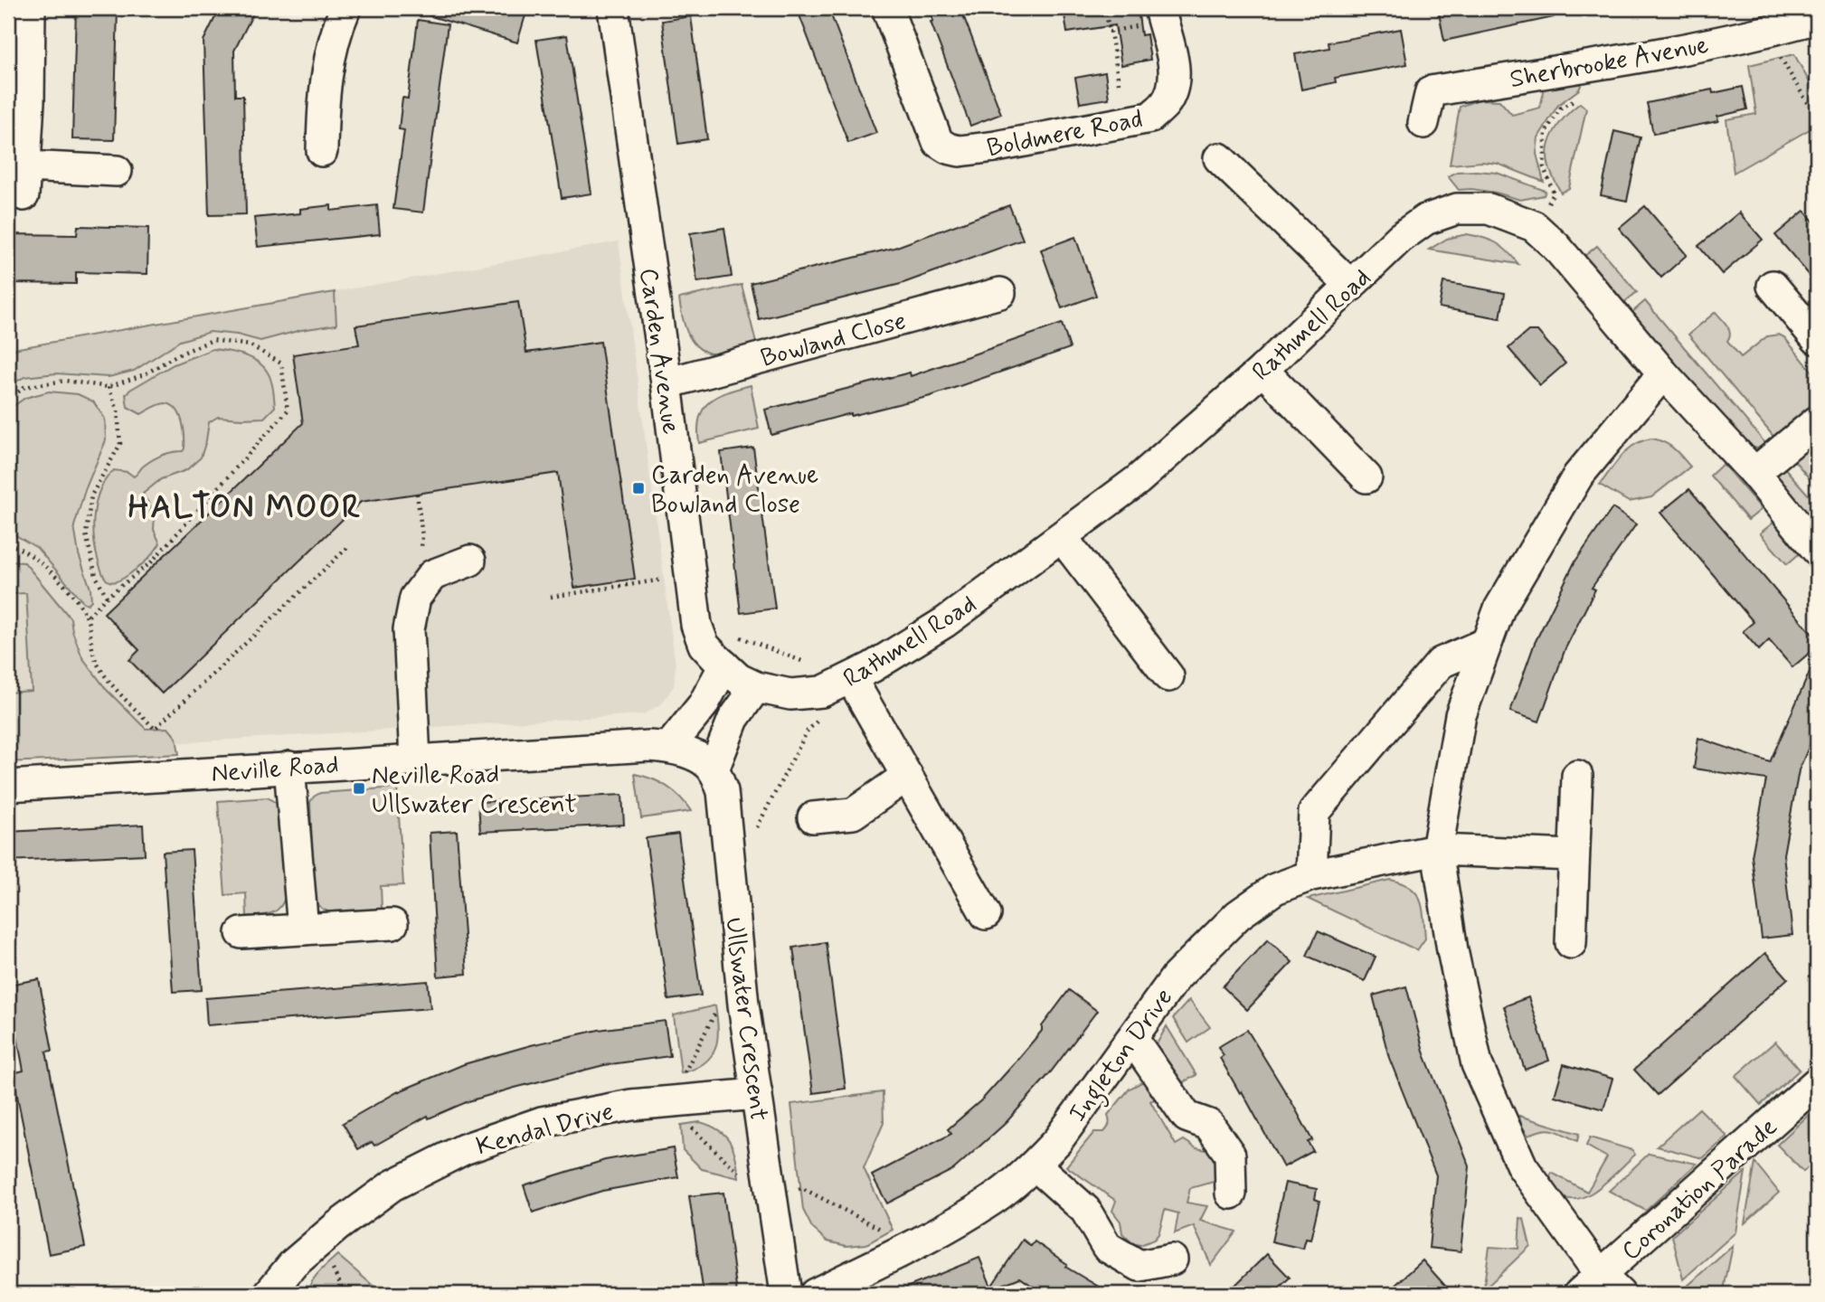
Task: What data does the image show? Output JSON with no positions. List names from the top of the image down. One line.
{"streets":{"street":["Sherbrooke Avenue","Boldmere Road","Rathmell Road","Bowland Close","Carden Avenue","Neville Road","Ullswater Crescent","Ingleton Drive","Kendal Drive","Coronation Parade"]},"crossings":[["Rathmell Road","Carden Avenue"],["Bowland Close","Carden Avenue"],["Neville Road","Ullswater Crescent"],["Ullswater Crescent","Kendal Drive"]],"districts":["HALTON MOOR"],"places":{"transit":["Carden Avenue Bowland Close","Neville Road Ullswater Crescent"]}}
